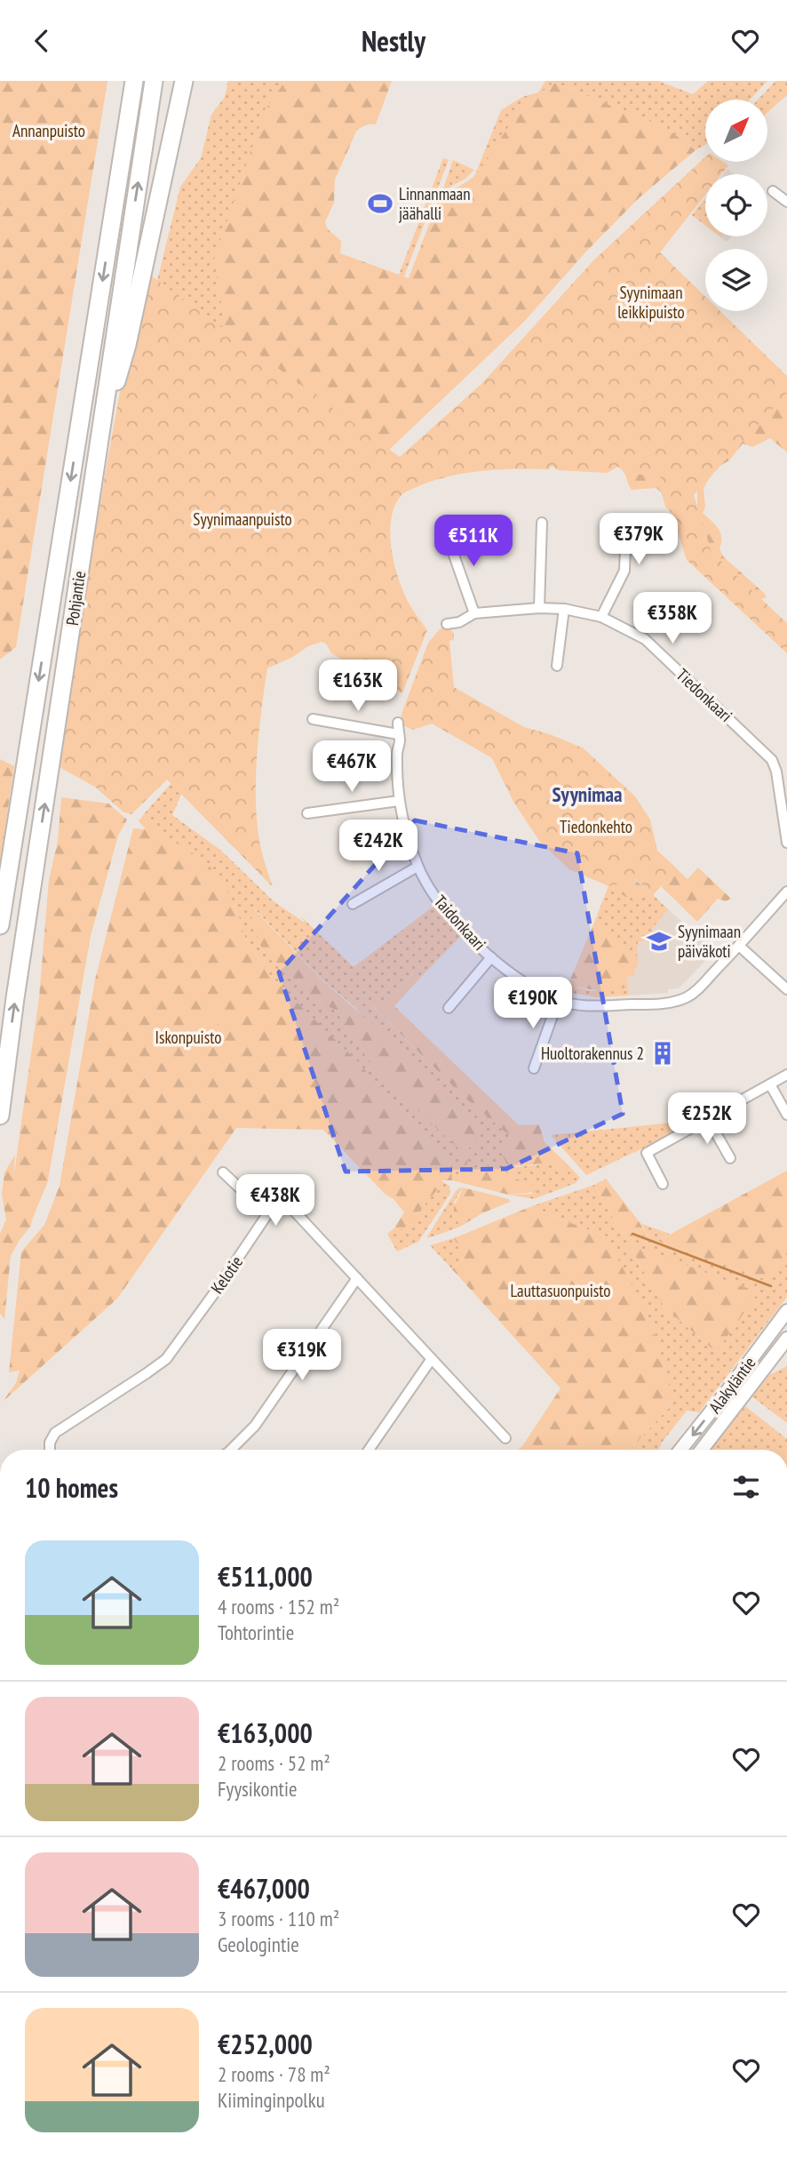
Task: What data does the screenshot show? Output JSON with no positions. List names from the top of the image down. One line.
{"streets":{"highway":["Pohjantie"],"main road":["Alakyläntie"],"street":["Tiedonkaari","Taidonkaari","Kelotie"]},"districts":["Syynimaa"],"parks":["Annanpuisto","Syynimaan leikkipuisto","Syynimaanpuisto","Tiedonkehto","Iskonpuisto","Lauttasuonpuisto"],"places":{"sports":["Linnanmaan jäähalli"],"school or university":["Syynimaan päiväkoti"],"building":["Huoltorakennus 2"]},"north":"top right","page":{"header":"Nestly","price":["€379K","€511K","€358K","€163K","€467K","€242K","€190K","€252K","€438K","€319K"],"heading":"10 homes","list":[{"name":"€511,000","note":"4 rooms · 152 m² · Tohtorintie"},{"name":"€163,000","note":"2 rooms · 52 m² · Fyysikontie"},{"name":"€467,000","note":"3 rooms · 110 m² · Geologintie"},{"name":"€252,000","note":"2 rooms · 78 m² · Kiiminginpolku"}]}}
